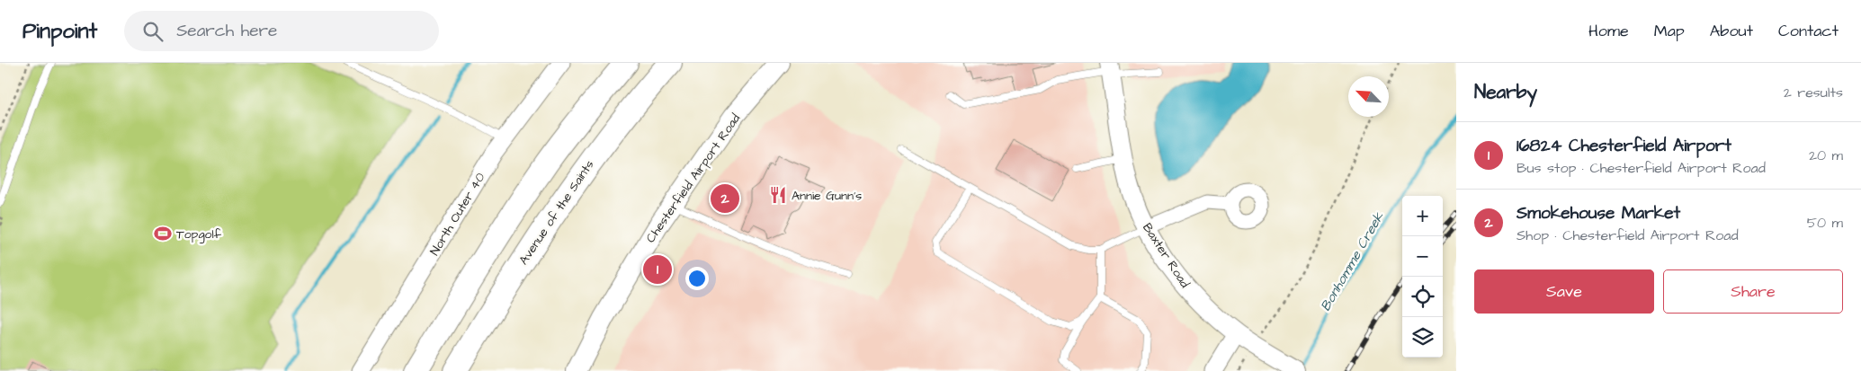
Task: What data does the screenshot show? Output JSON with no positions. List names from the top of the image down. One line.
{"streets":{"highway":["Avenue of the Saints"],"main road":["Chesterfield Airport Road","Baxter Road"],"street":["North Outer 40"]},"water":["Bonhomme Creek"],"places":{"restaurant":["Annie Gunn's"],"sports":["Topgolf"]},"north":"top left","page":{"header":"Pinpoint","search":"Search here","nav":["Home","Map","About","Contact"],"heading":["Nearby","2 results"],"list":[{"mark":"1","name":"16824 Chesterfield Airport","note":"Bus stop · Chesterfield Airport Road","value":"20 m"},{"mark":"2","name":"Smokehouse Market","note":"Shop · Chesterfield Airport Road","value":"50 m"}],"pins":["2","1"],"map_buttons":["+","−"],"buttons":["Save","Share"]}}
